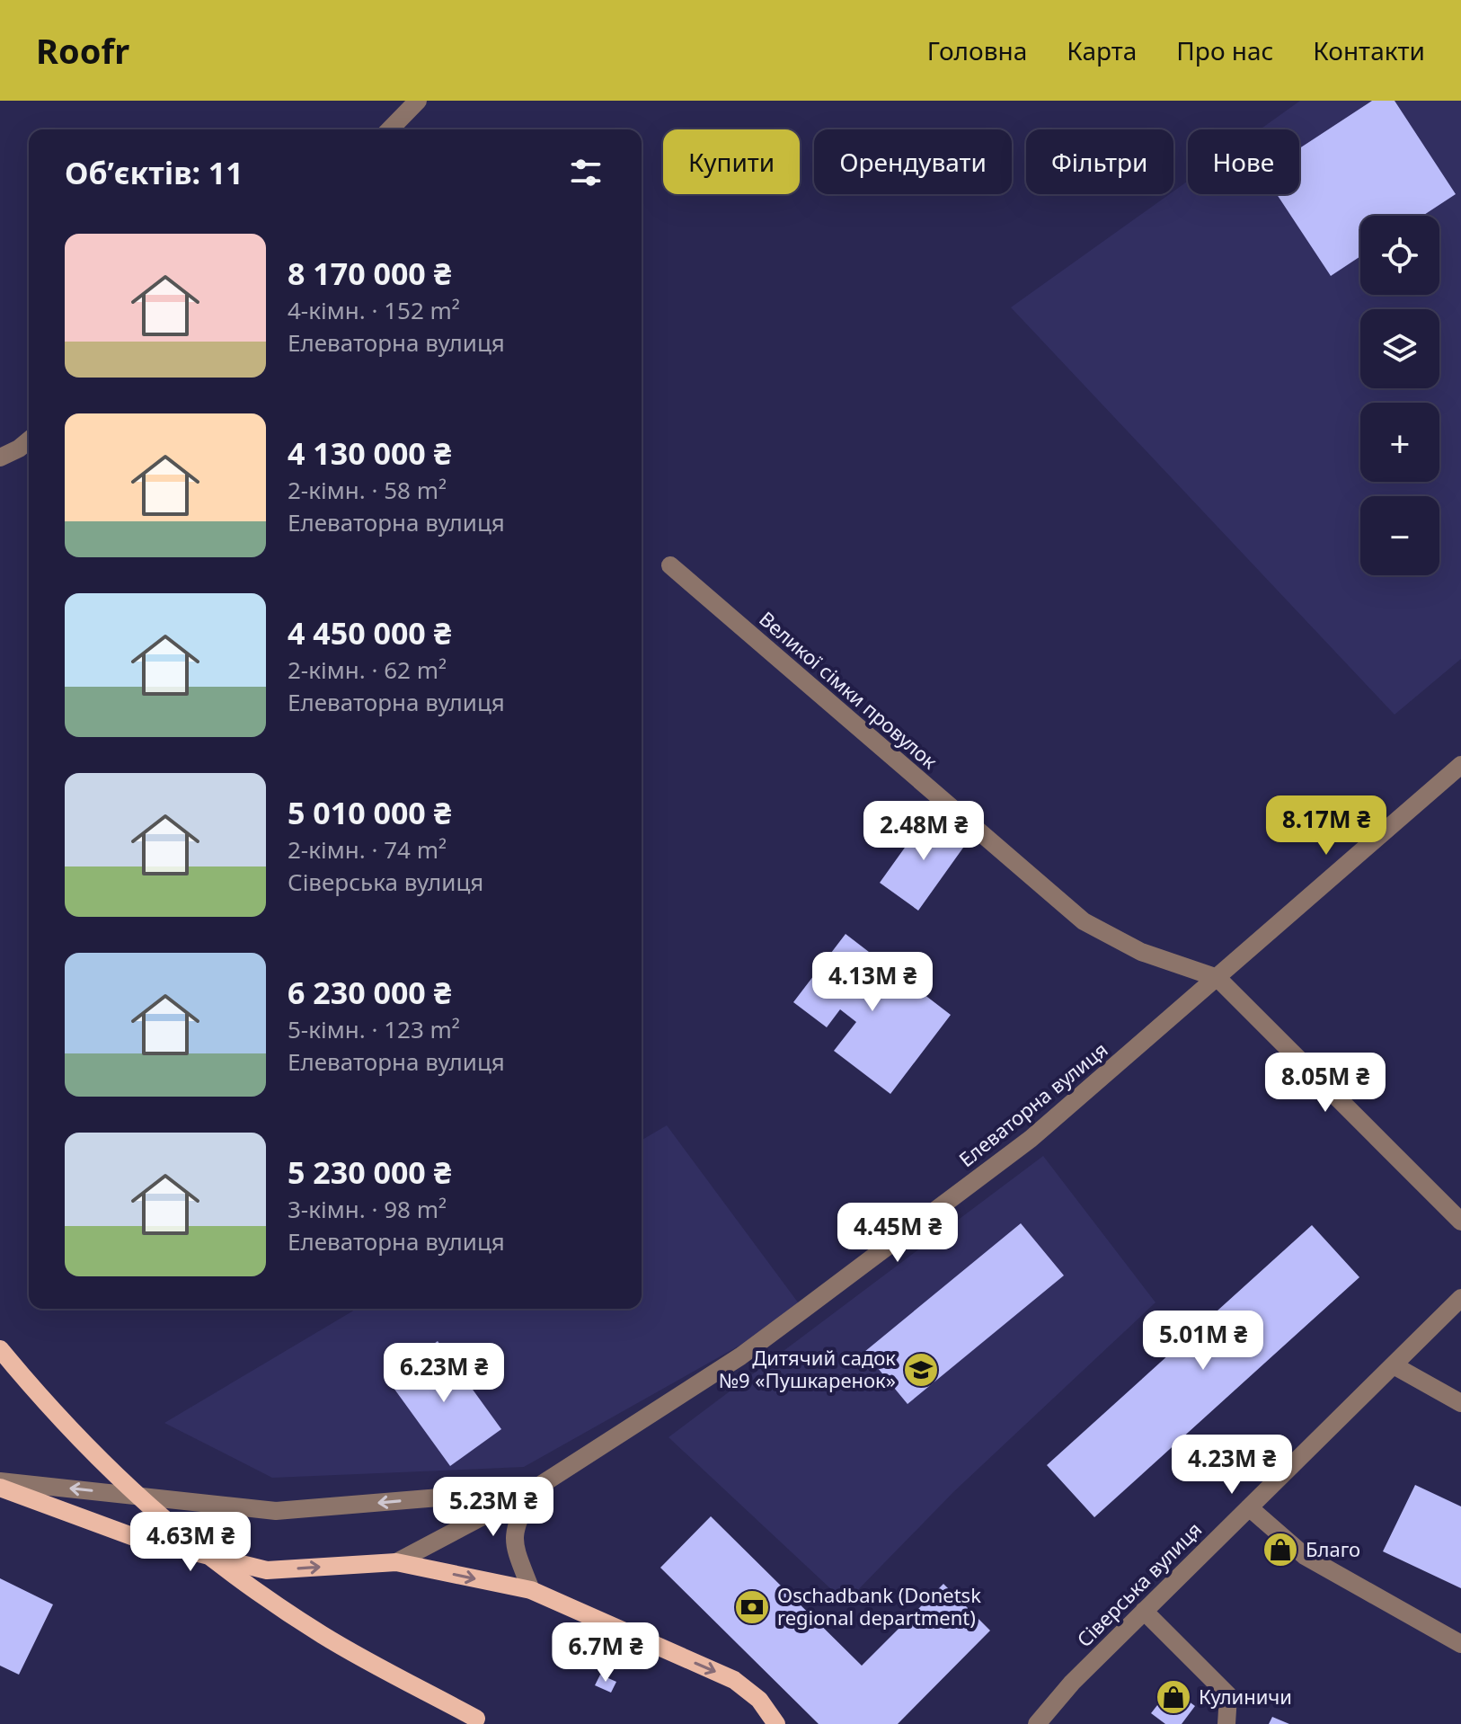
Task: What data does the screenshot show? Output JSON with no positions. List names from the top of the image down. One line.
{"streets":{"street":["Великої сімки провулок","Елеваторна вулиця","Сіверська вулиця"]},"crossings":[["Великої сімки провулок","Елеваторна вулиця"]],"places":{"school or university":["Дитячий садок №9 «Пушкаренок»"],"shop":["Благо","Кулиничи"],"bank":["Oschadbank (Donetsk regional department)"]},"page":{"header":"Roofr","nav":["Головна","Карта","Про нас","Контакти"],"chip":["Купити","Орендувати","Фільтри","Нове"],"heading":"Об’єктів: 11","map_buttons":["+","−"],"list":[{"name":"8 170 000 ₴","note":"4-кімн. · 152 m² · Елеваторна вулиця"},{"name":"4 130 000 ₴","note":"2-кімн. · 58 m² · Елеваторна вулиця"},{"name":"4 450 000 ₴","note":"2-кімн. · 62 m² · Елеваторна вулиця"},{"name":"5 010 000 ₴","note":"2-кімн. · 74 m² · Сіверська вулиця"},{"name":"6 230 000 ₴","note":"5-кімн. · 123 m² · Елеваторна вулиця"},{"name":"5 230 000 ₴","note":"3-кімн. · 98 m² · Елеваторна вулиця"}],"price":["8.17M ₴","2.48M ₴","4.13M ₴","8.05M ₴","4.45M ₴","5.01M ₴","6.23M ₴","4.23M ₴","5.23M ₴","4.63M ₴","6.7M ₴"]}}
